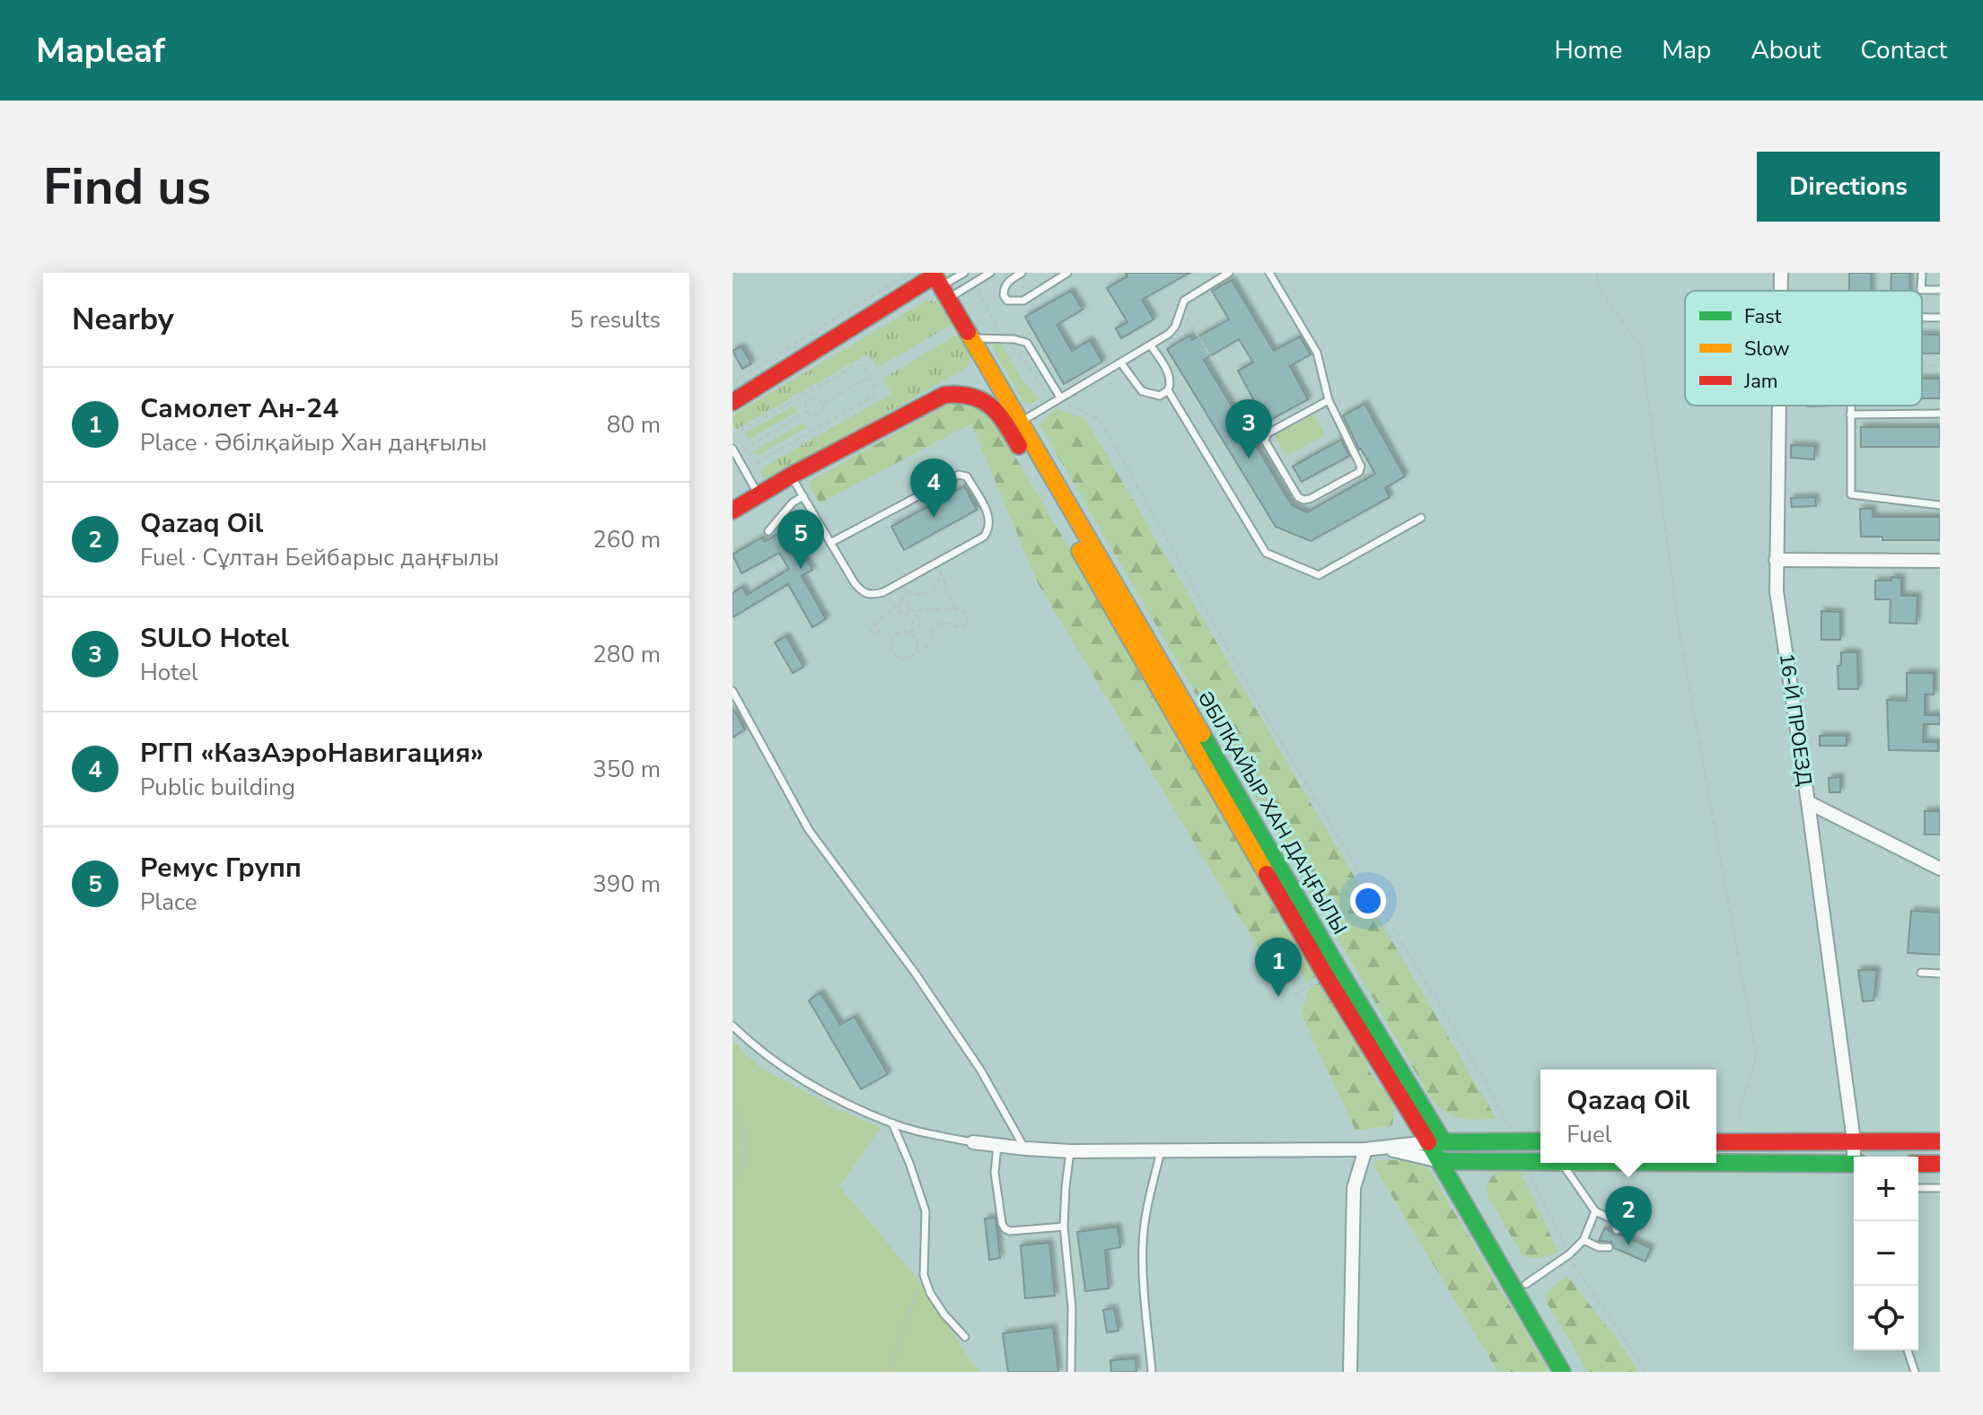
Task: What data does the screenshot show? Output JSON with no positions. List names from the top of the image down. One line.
{"streets":{"street":["16-Й ПРОЕЗД","ӘБІЛҚАЙЫР ХАН ДАҢҒЫЛЫ"]},"legend":["Fast","Slow","Jam"],"page":{"header":"Mapleaf","nav":["Home","Map","About","Contact"],"buttons":"Directions","title":"Find us","heading":["Nearby","5 results"],"list":[{"mark":"1","name":"Самолет Ан-24","note":"Place · Әбілқайыр Хан даңғылы","value":"80 m"},{"mark":"2","name":"Qazaq Oil","note":"Fuel · Сұлтан Бейбарыс даңғылы","value":"260 m"},{"mark":"3","name":"SULO Hotel","note":"Hotel","value":"280 m"},{"mark":"4","name":"РГП «КазАэроНавигация»","note":"Public building","value":"350 m"},{"mark":"5","name":"Ремус Групп","note":"Place","value":"390 m"}],"pins":["3","4","5","1","2"],"popup":["Qazaq Oil","Fuel"],"map_buttons":["+","−"]}}
